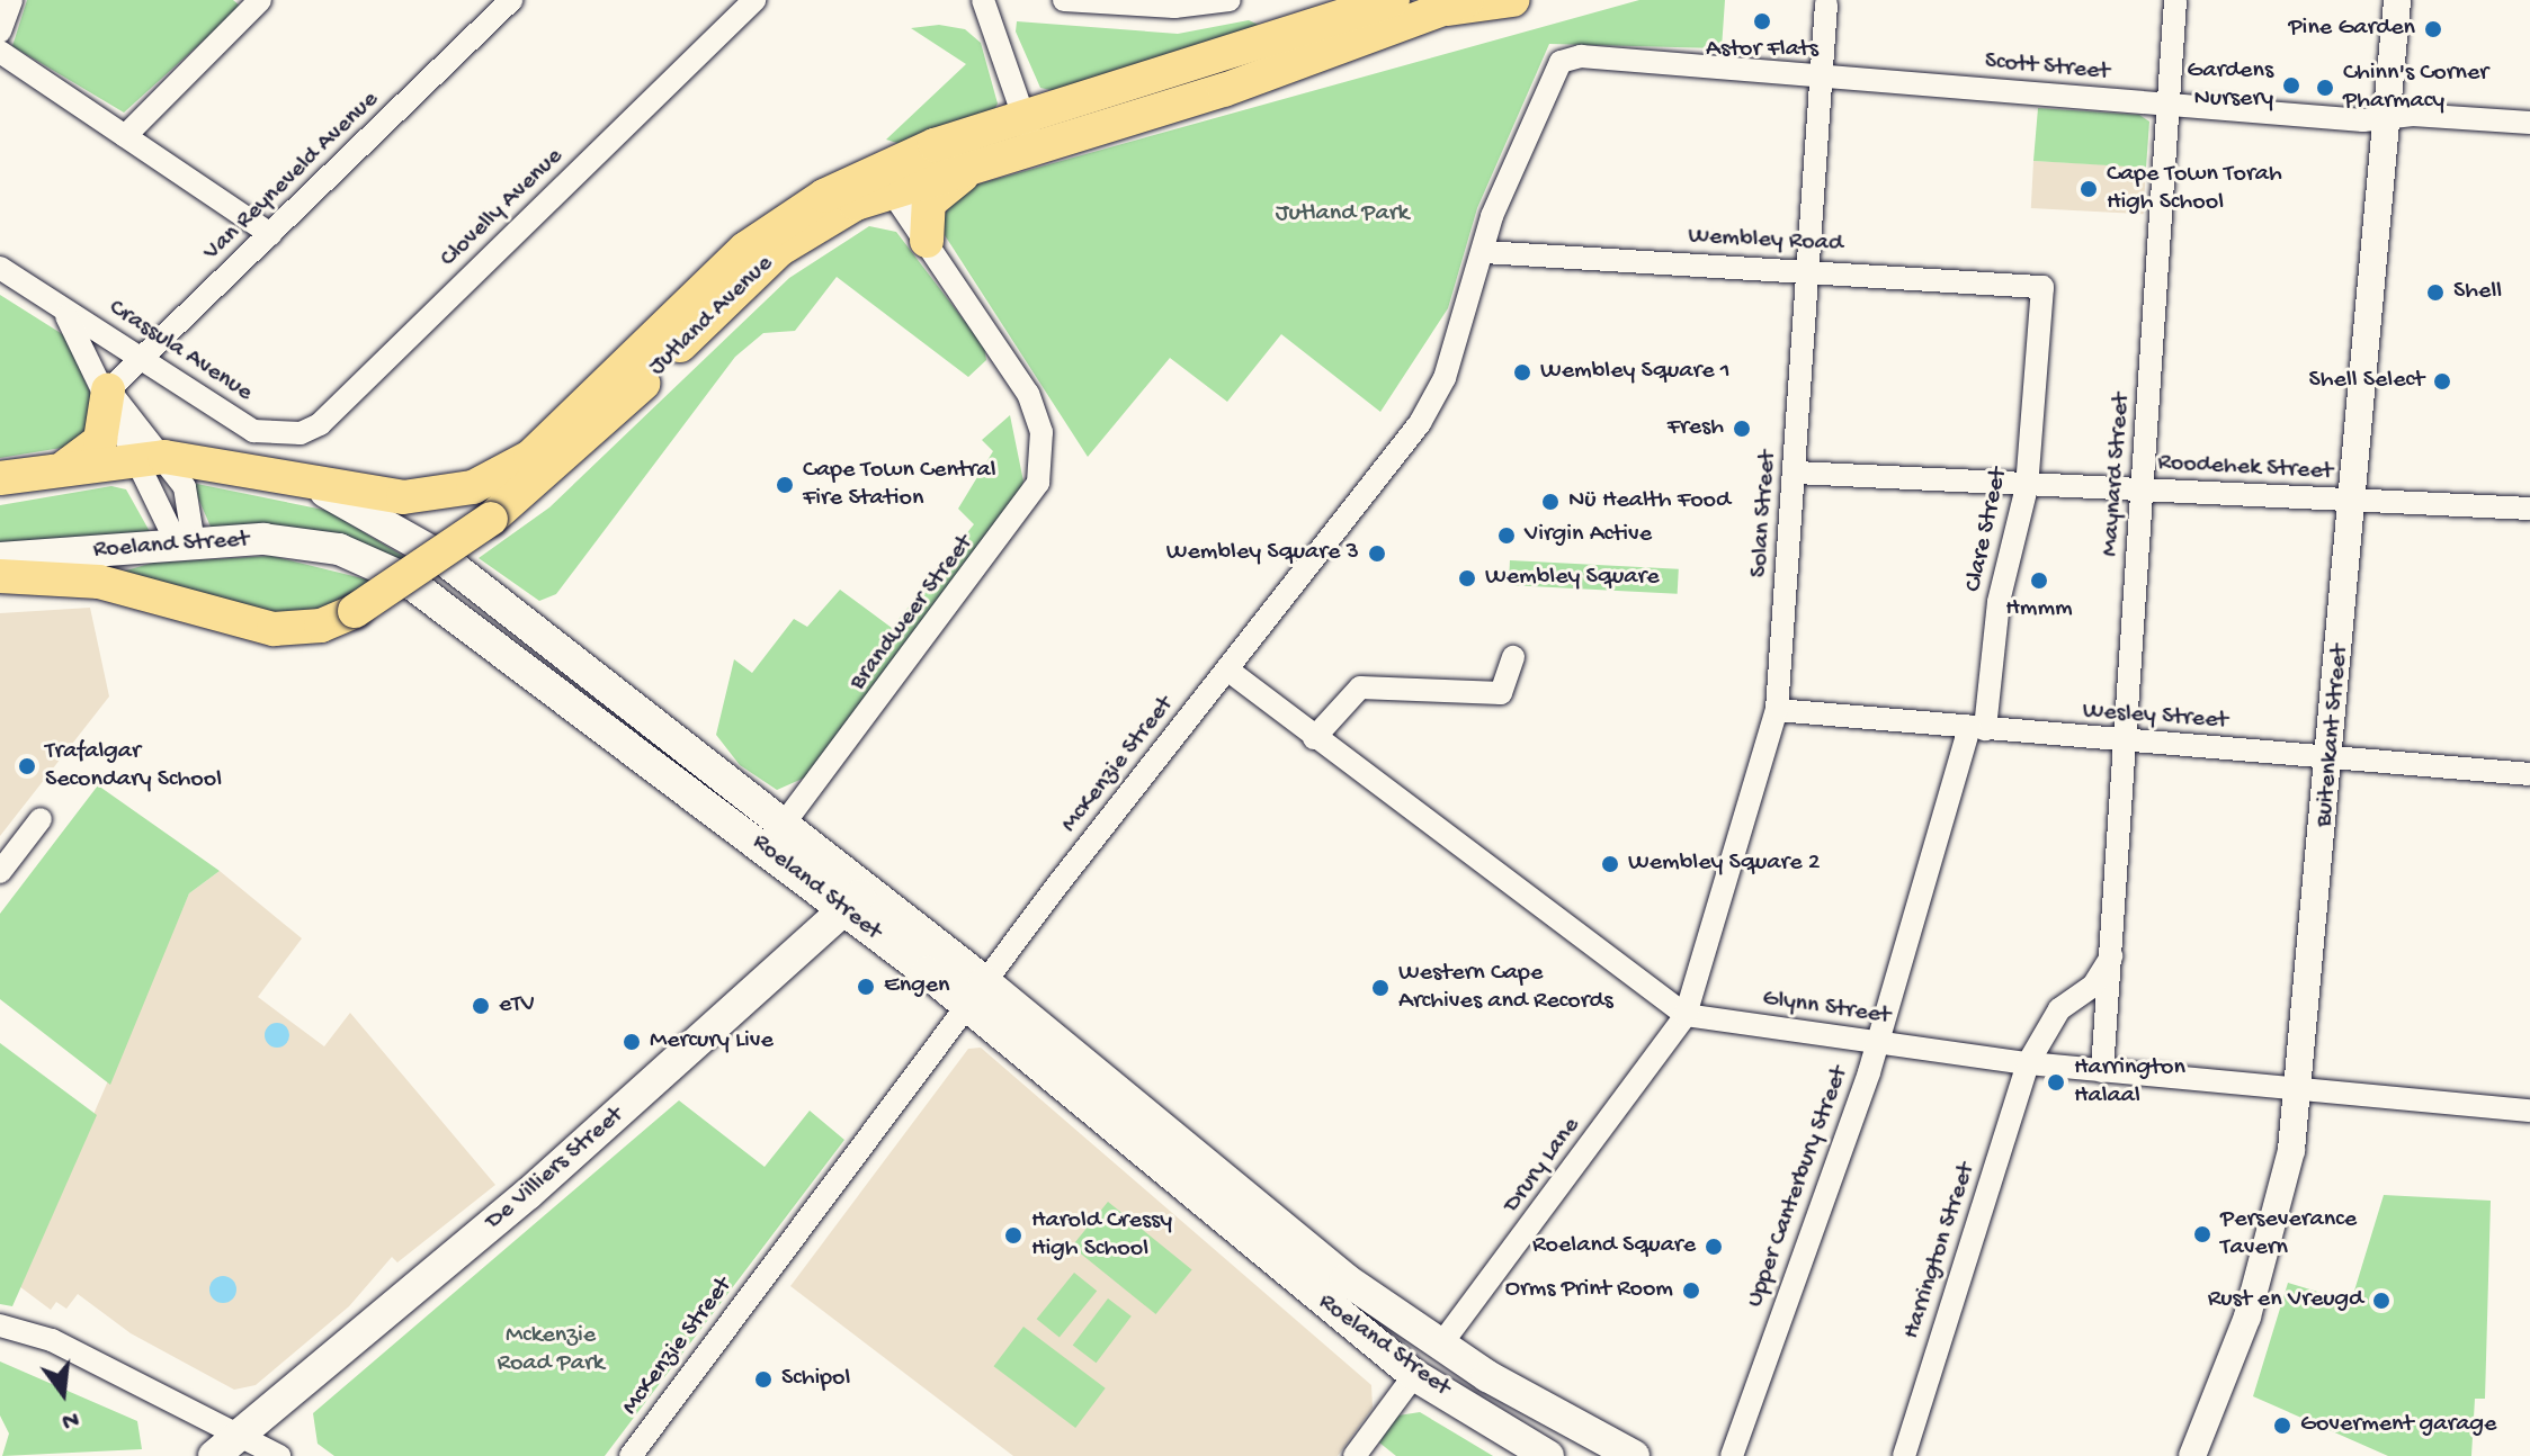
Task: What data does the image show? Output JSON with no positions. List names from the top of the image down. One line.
{"streets":{"main road":["Jutland Avenue","Roeland Street","De Villiers Street"],"street":["Scott Street","Van Reyneveld Avenue","Clovelly Avenue","Wembley Road","Crassula Avenue","Roodehek Street","Maynard Street","Solan Street","Clare Street","Brandweer Street","Wesley Street","Buitenkant Street","McKenzie Street","Glynn Street","Drury Lane","Upper Canterbury Street","Harrington Street"]},"crossings":[["Scott Street","Maynard Street"],["Scott Street","Solan Street"],["Scott Street","Buitenkant Street"],["Scott Street","McKenzie Street"],["Van Reyneveld Avenue","Crassula Avenue"],["Clovelly Avenue","Crassula Avenue"],["Wembley Road","Solan Street"],["Wembley Road","Clare Street"],["Wembley Road","McKenzie Street"],["Jutland Avenue","Crassula Avenue"],["Jutland Avenue","Roeland Street"],["Jutland Avenue","Brandweer Street"],["Crassula Avenue","Roeland Street"],["Roodehek Street","Maynard Street"],["Roodehek Street","Solan Street"],["Roodehek Street","Clare Street"],["Roodehek Street","Buitenkant Street"],["Maynard Street","Wesley Street"],["Maynard Street","Glynn Street"],["Solan Street","Wesley Street"],["Solan Street","Glynn Street"],["Solan Street","Drury Lane"],["Clare Street","Wesley Street"],["Clare Street","Upper Canterbury Street"],["Roeland Street","Brandweer Street"],["Roeland Street","McKenzie Street"],["Roeland Street","Drury Lane"],["Roeland Street","De Villiers Street"],["Wesley Street","Buitenkant Street"],["Wesley Street","Upper Canterbury Street"],["Buitenkant Street","Glynn Street"],["McKenzie Street","Glynn Street"],["Glynn Street","Drury Lane"],["Glynn Street","Upper Canterbury Street"],["Glynn Street","Harrington Street"]],"parks":["Jutland Park","Mckenzie Road Park"],"places":["Astor Flats","Pine Garden","Gardens Nursery","Chinn's Corner Pharmacy","Cape Town Torah High School","Shell","Wembley Square 1","Shell Select","Fresh","Cape Town Central Fire Station","Nü Health Food","Virgin Active","Wembley Square 3","Wembley Square","Hmmm","Trafalgar Secondary School","Wembley Square 2","Engen","Western Cape Archives and Records","eTV","Mercury Live","Harrington Halaal","Perseverance Tavern","Harold Cressy High School","Roeland Square","Orms Print Room","Rust en Vreugd","Schipol","Goverment garage"],"north":"bottom"}
